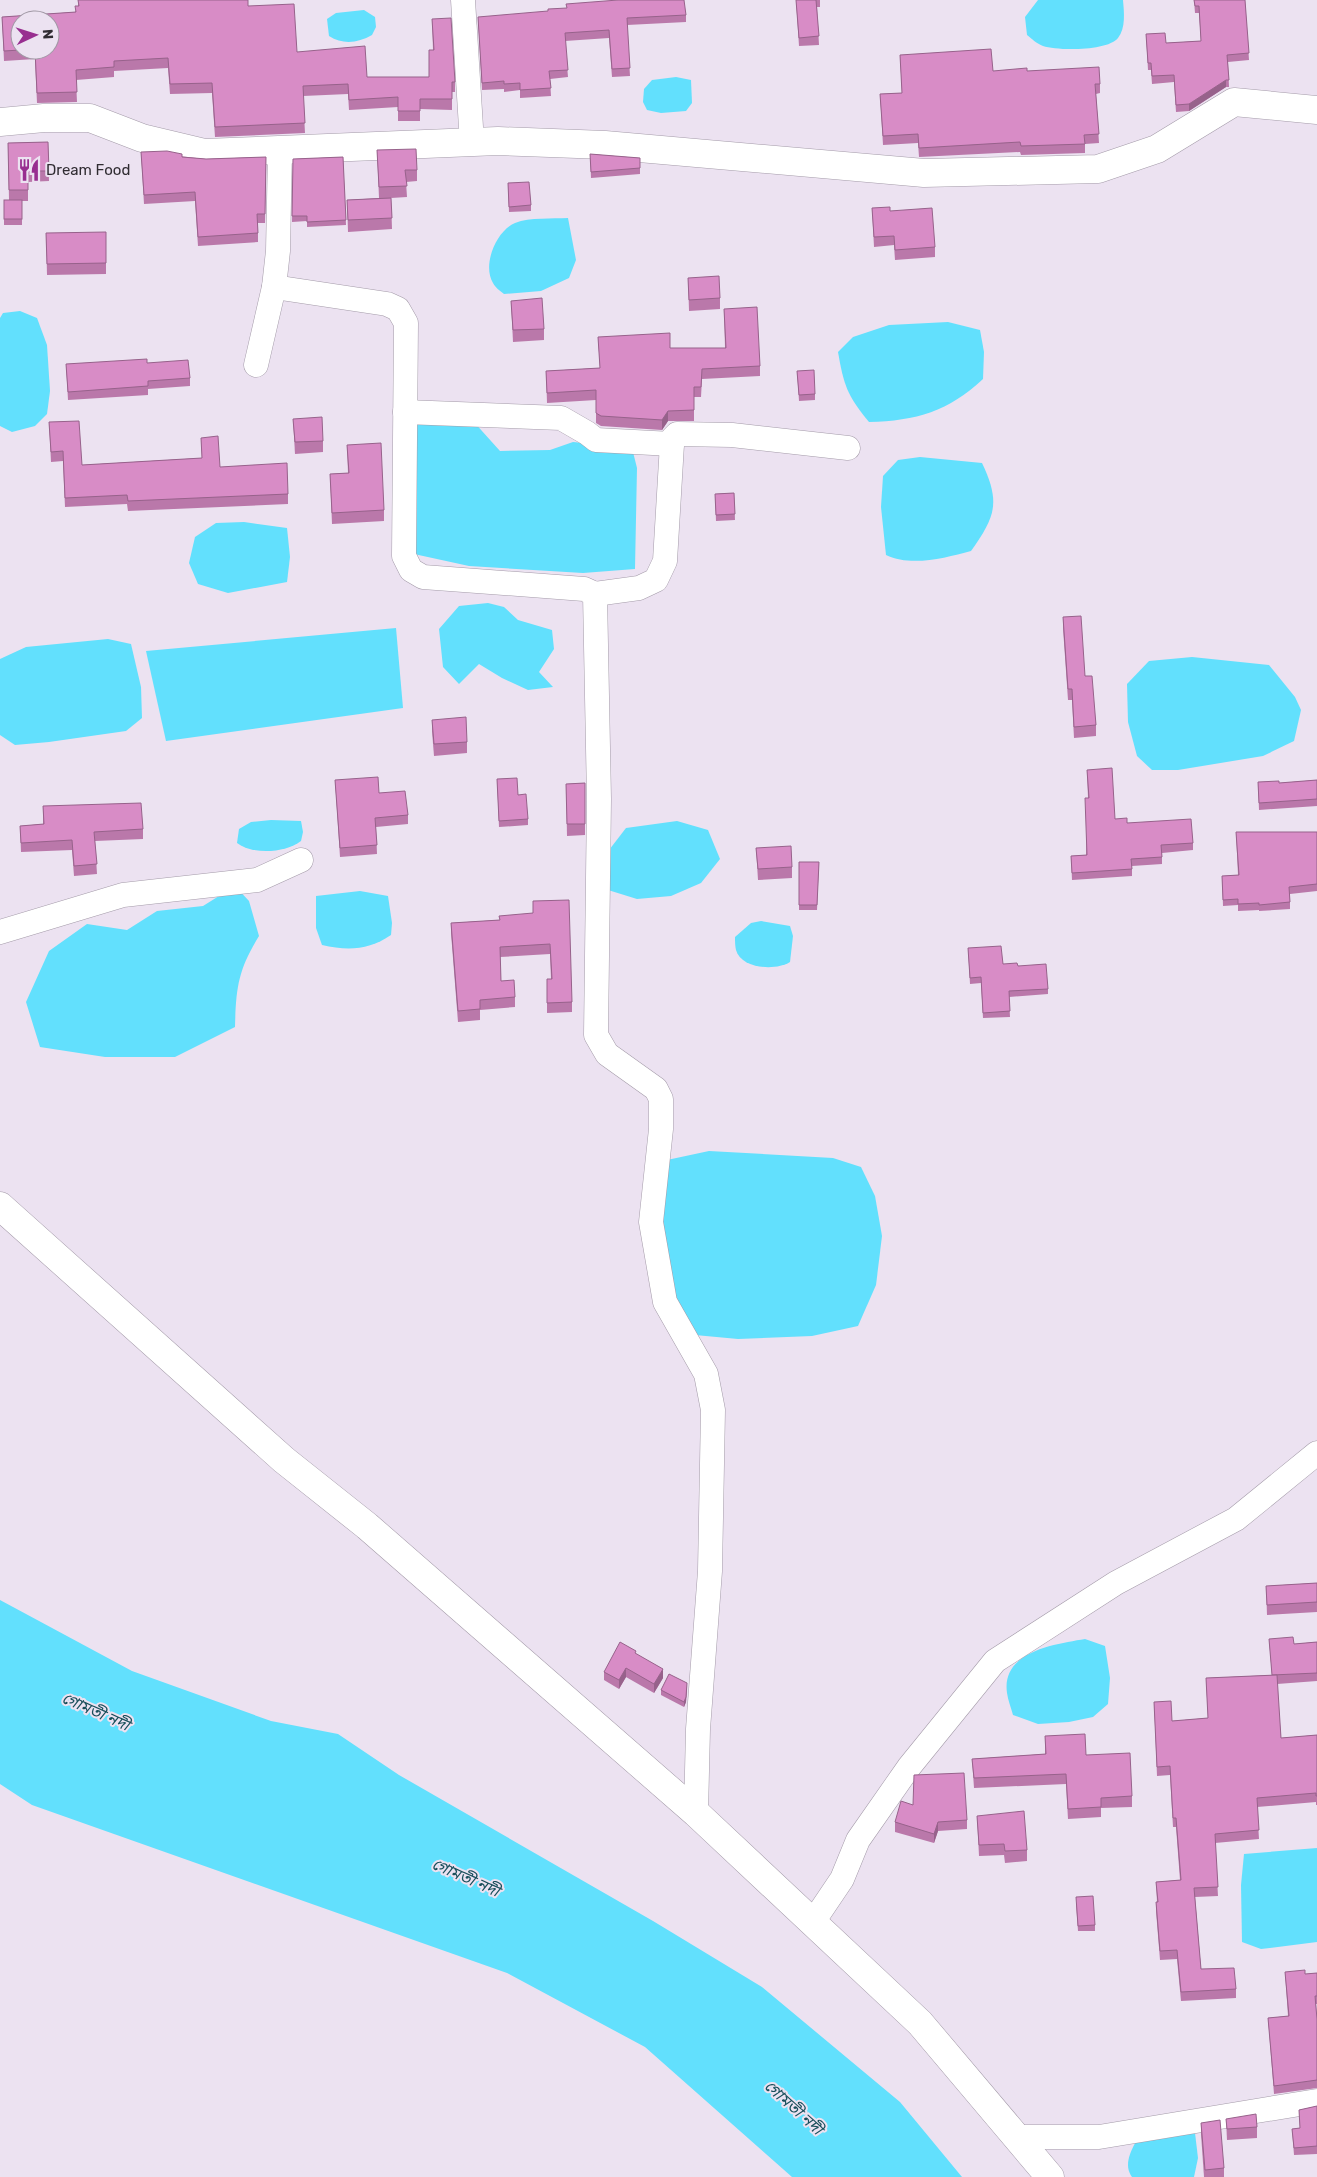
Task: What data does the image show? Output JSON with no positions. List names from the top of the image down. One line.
{"water":["গোমতী নদী"],"places":{"restaurant":["Dream Food"]},"north":"right"}
